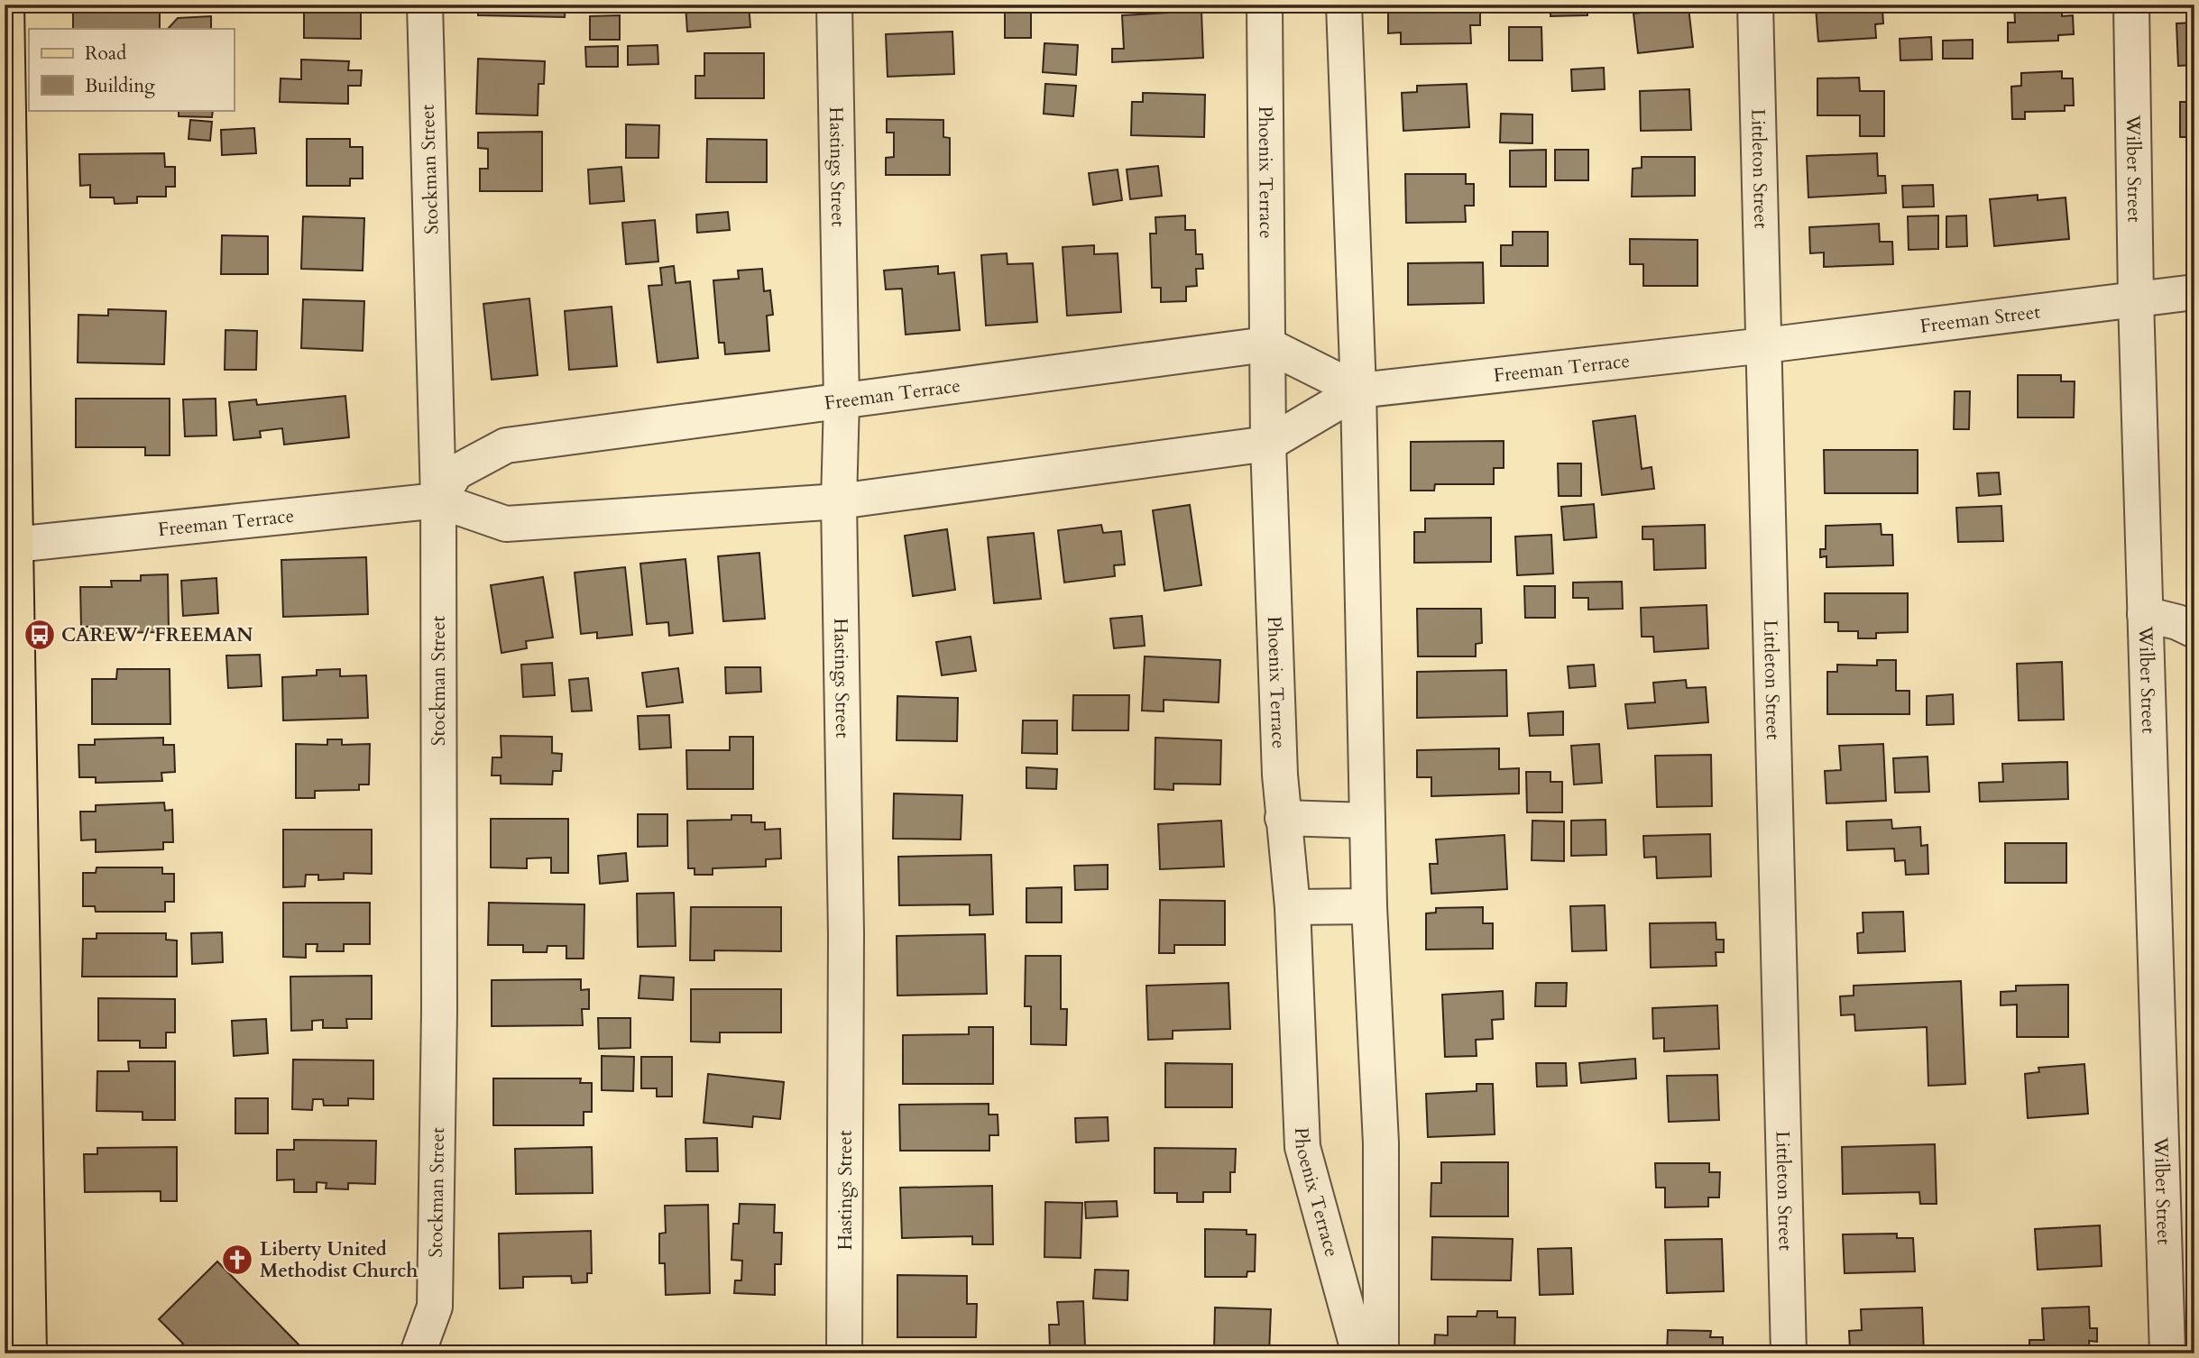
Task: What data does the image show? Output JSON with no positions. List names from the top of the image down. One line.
{"streets":{"street":["Hastings Street","Littleton Street","Wilber Street","Stockman Street","Phoenix Terrace","Freeman Street","Freeman Terrace"]},"crossings":[["Hastings Street","Freeman Terrace"],["Littleton Street","Freeman Street"],["Littleton Street","Freeman Terrace"],["Wilber Street","Freeman Street"],["Stockman Street","Freeman Terrace"],["Phoenix Terrace","Freeman Terrace"],["Freeman Street","Freeman Terrace"]],"places":{"bus stop":["CAREW / FREEMAN"],"church":["Liberty United Methodist Church"]},"legend":["Road","Building"]}
